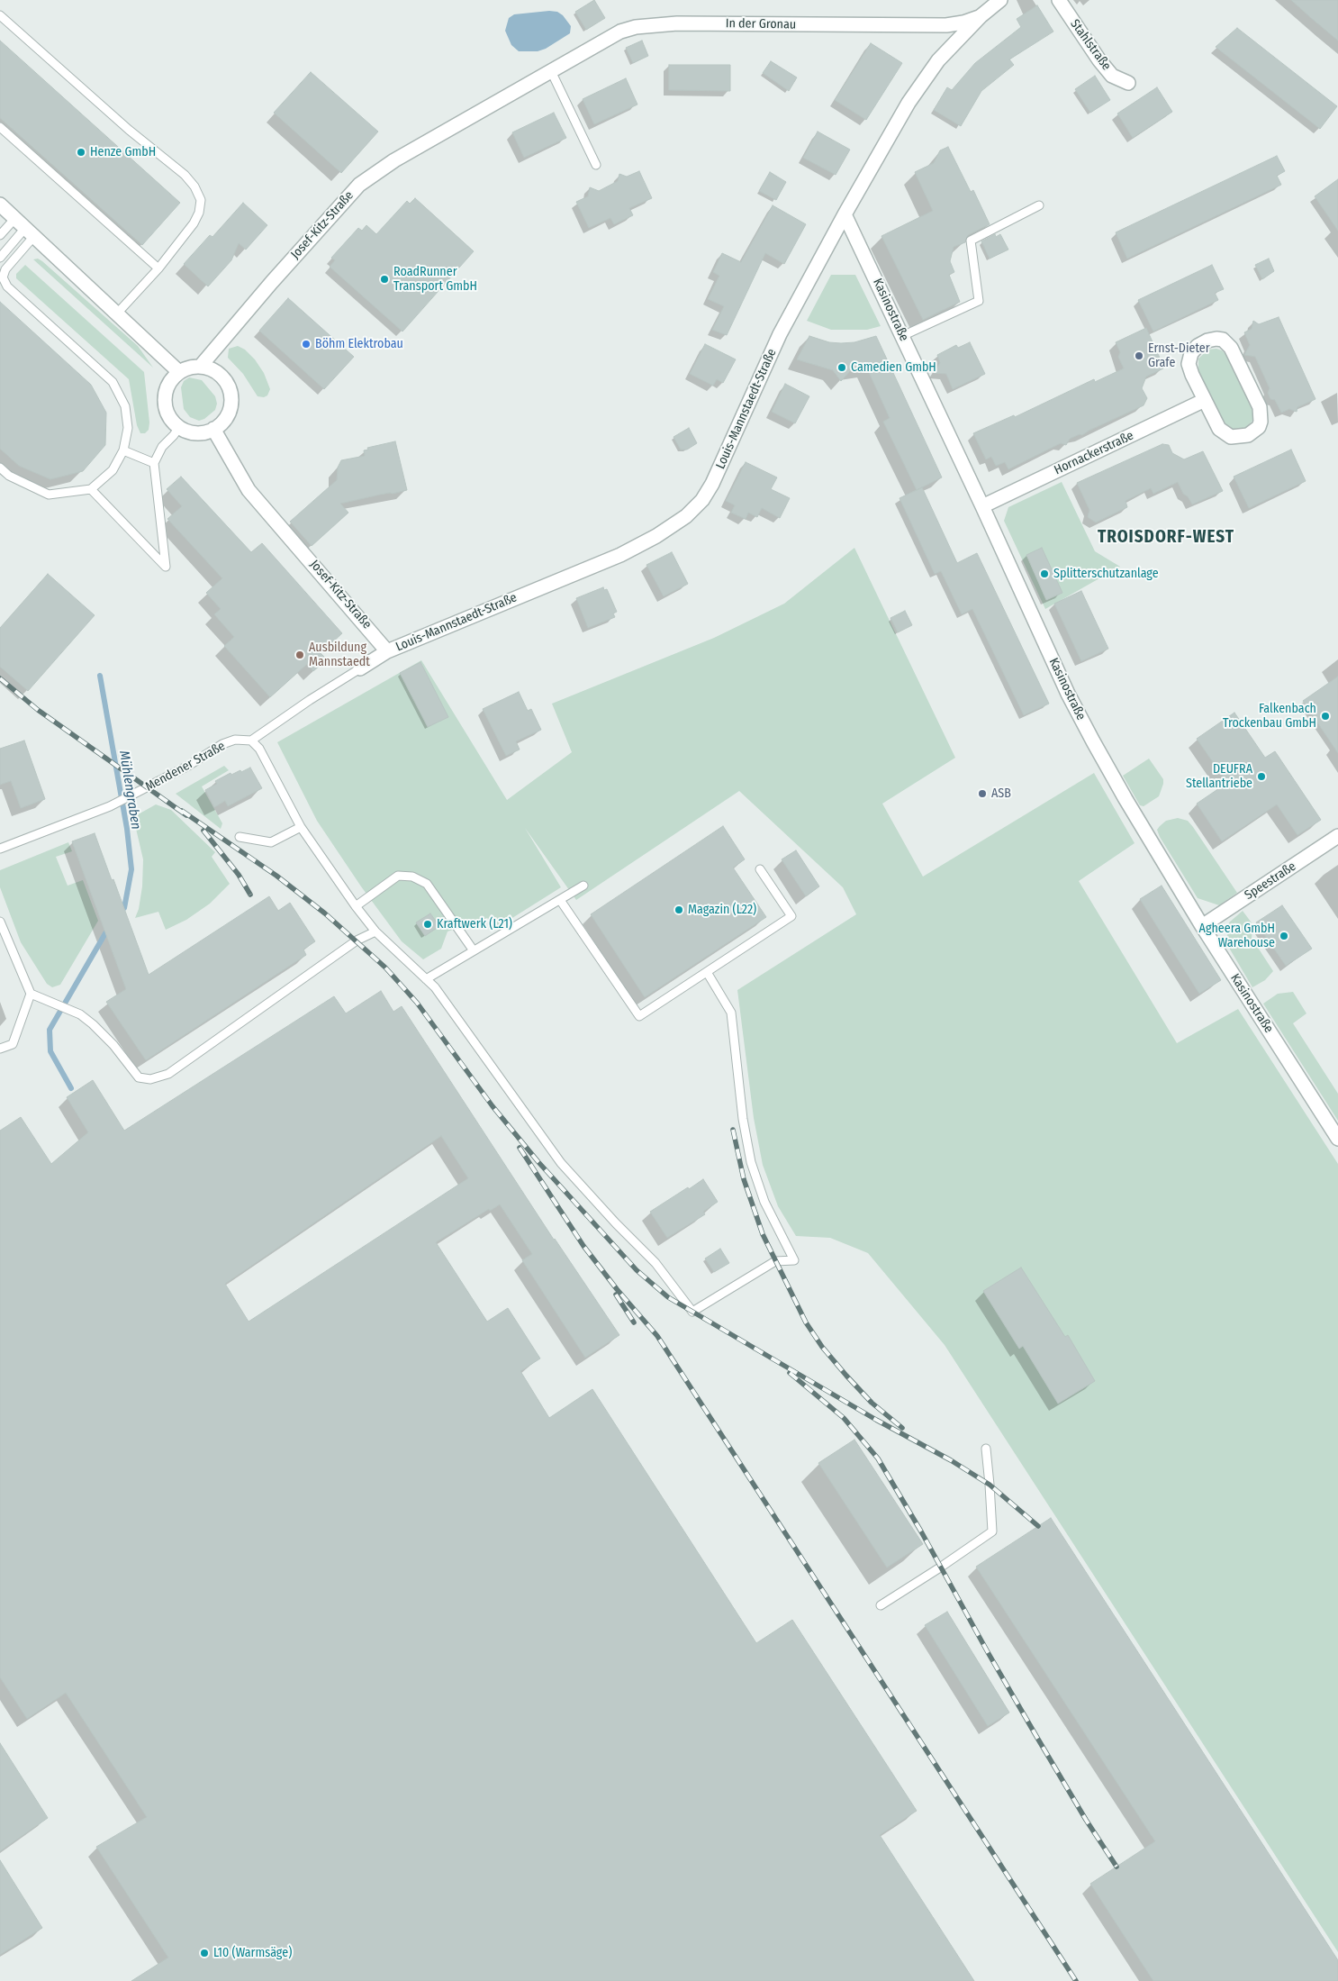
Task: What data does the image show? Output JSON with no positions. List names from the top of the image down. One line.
{"streets":{"street":["In der Gronau","Stahlstraße","Josef-Kitz-Straße","Kasinostraße","Louis-Mannstaedt-Straße","Hornackerstraße","Speestraße"],"lane":["Mendener Straße"]},"crossings":[["In der Gronau","Josef-Kitz-Straße"],["In der Gronau","Louis-Mannstaedt-Straße"],["Josef-Kitz-Straße","Louis-Mannstaedt-Straße"],["Kasinostraße","Louis-Mannstaedt-Straße"],["Kasinostraße","Hornackerstraße"],["Kasinostraße","Speestraße"]],"districts":["TROISDORF-WEST"],"water":["Mühlengraben"],"places":["Henze GmbH","RoadRunner Transport GmbH","Böhm Elektrobau","Ernst-Dieter Grafe","Camedien GmbH","Splitterschutzanlage","Ausbildung Mannstaedt","Falkenbach Trockenbau GmbH","DEUFRA Stellantriebe","ASB","Magazin (L22)","Kraftwerk (L21)","Agheera GmbH Warehouse","L10 (Warmsäge)"]}
